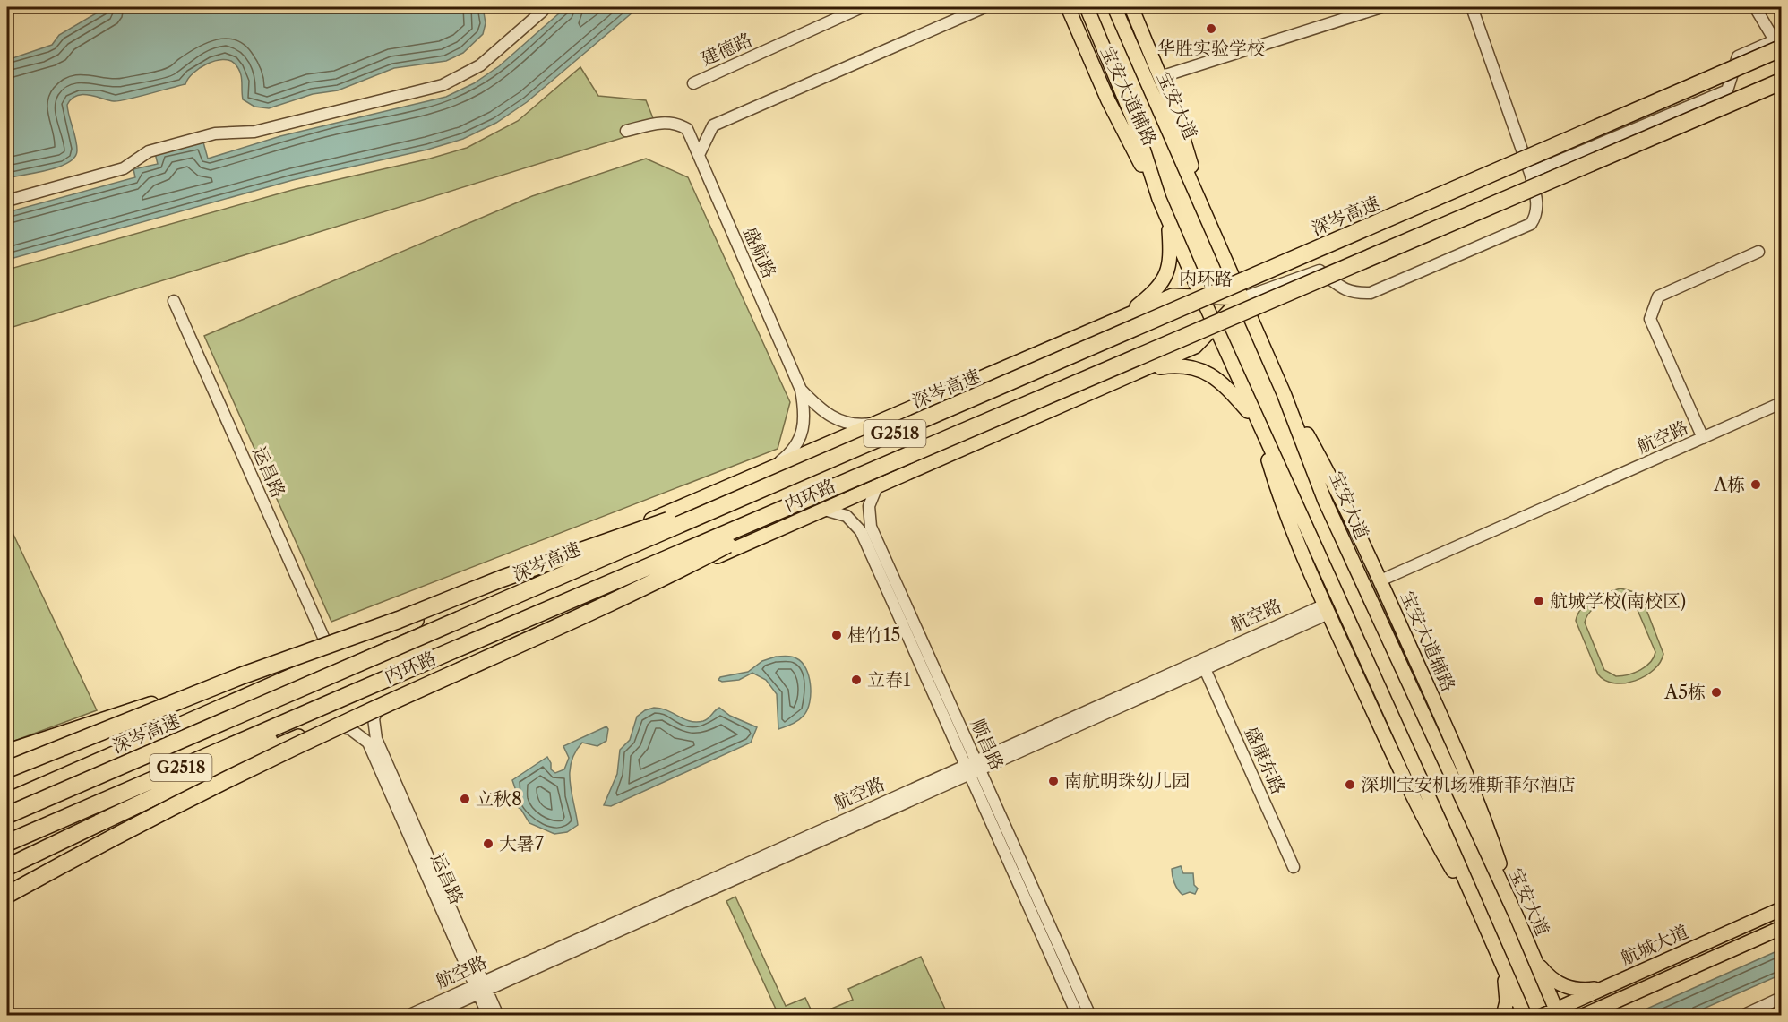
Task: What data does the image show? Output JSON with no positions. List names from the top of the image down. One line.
{"streets":{"highway":["深岑高速","G2518"],"main road":["宝安大道辅路","宝安大道","内环路","航城大道"],"street":["建德路","盛航路","航空路","运昌路","顺昌路","盛康东路"]},"crossings":[["宝安大道辅路","宝安大道"],["宝安大道辅路","航空路"],["宝安大道","内环路"],["宝安大道","航城大道"],["内环路","运昌路"],["内环路","顺昌路"],["航空路","运昌路"],["航空路","顺昌路"],["航空路","盛康东路"]],"places":["华胜实验学校","A栋","航城学校(南校区)","桂竹15","立春1","A5栋","南航明珠幼儿园","深圳宝安机场雅斯菲尔酒店","立秋8","大暑7"]}
